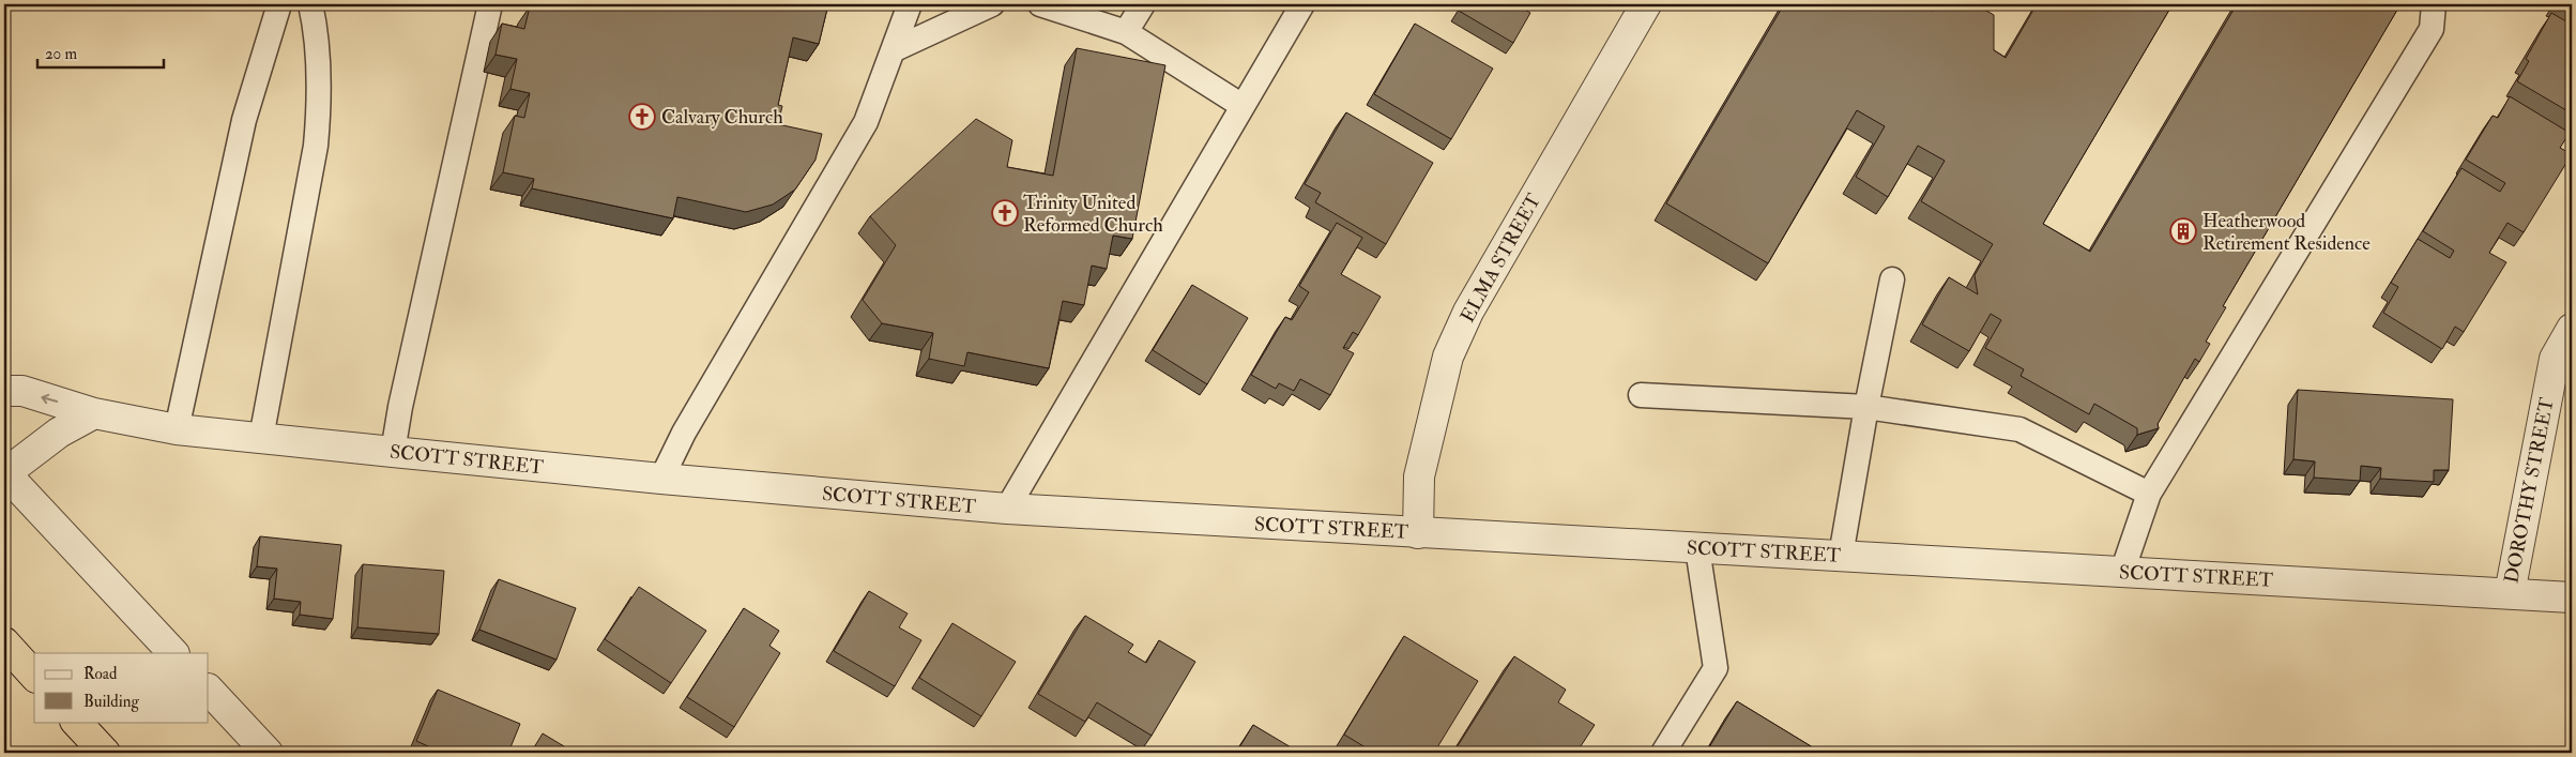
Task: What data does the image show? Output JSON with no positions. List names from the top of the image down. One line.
{"streets":{"street":["ELMA STREET","SCOTT STREET","DOROTHY STREET"]},"crossings":[["ELMA STREET","SCOTT STREET"],["SCOTT STREET","DOROTHY STREET"]],"places":{"church":["Calvary Church","Trinity United Reformed Church"],"building":["Heatherwood Retirement Residence"]},"legend":["Road","Building"],"scale_bar":"20 m"}
